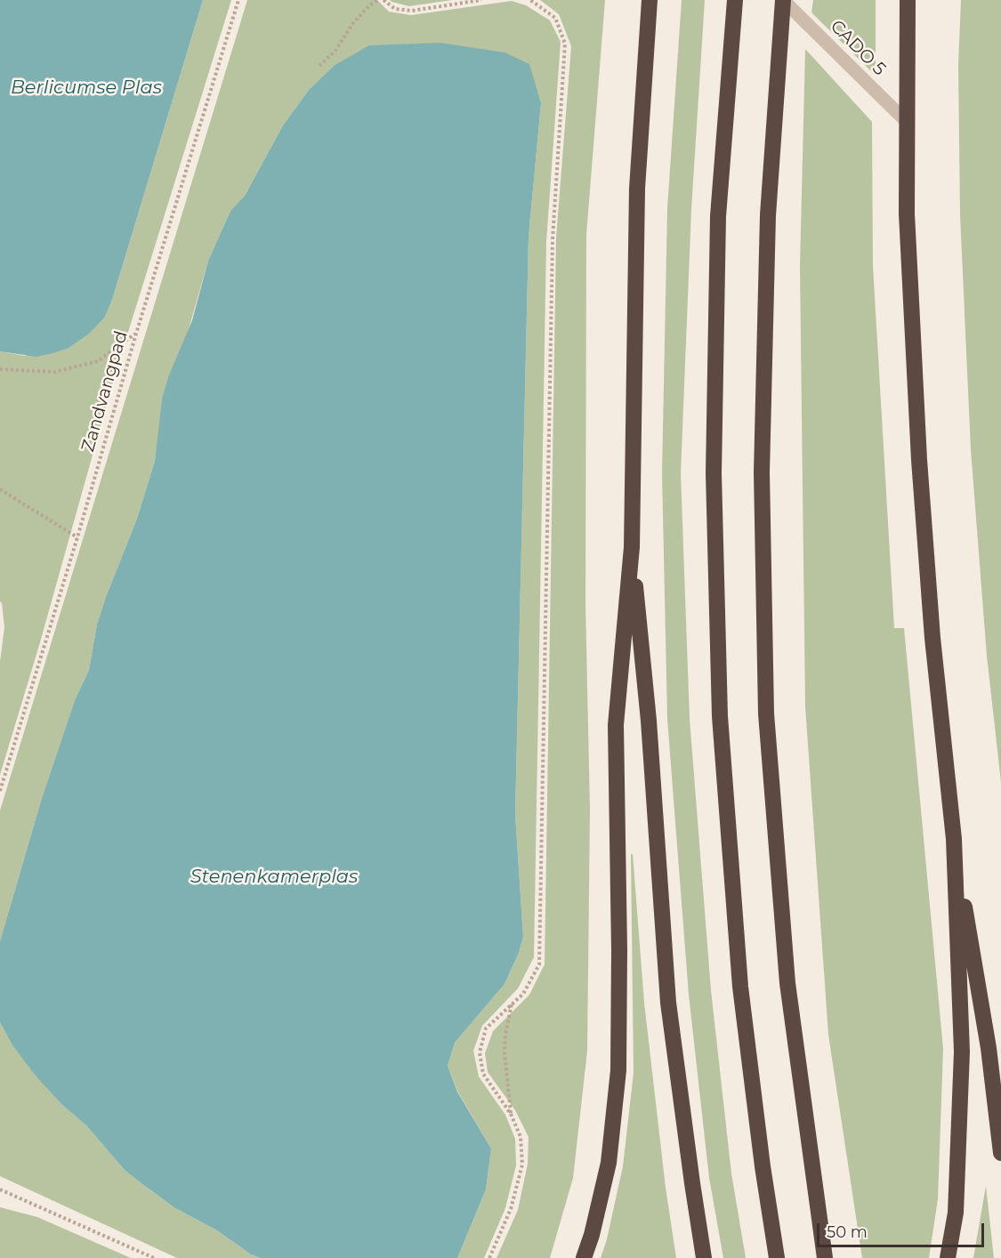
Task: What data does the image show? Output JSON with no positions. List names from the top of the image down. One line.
{"streets":{"lane":["CADO 5"],"path":["Zandvangpad"]},"water":["Berlicumse Plas","Stenenkamerplas"],"scale_bar":"50 m"}
